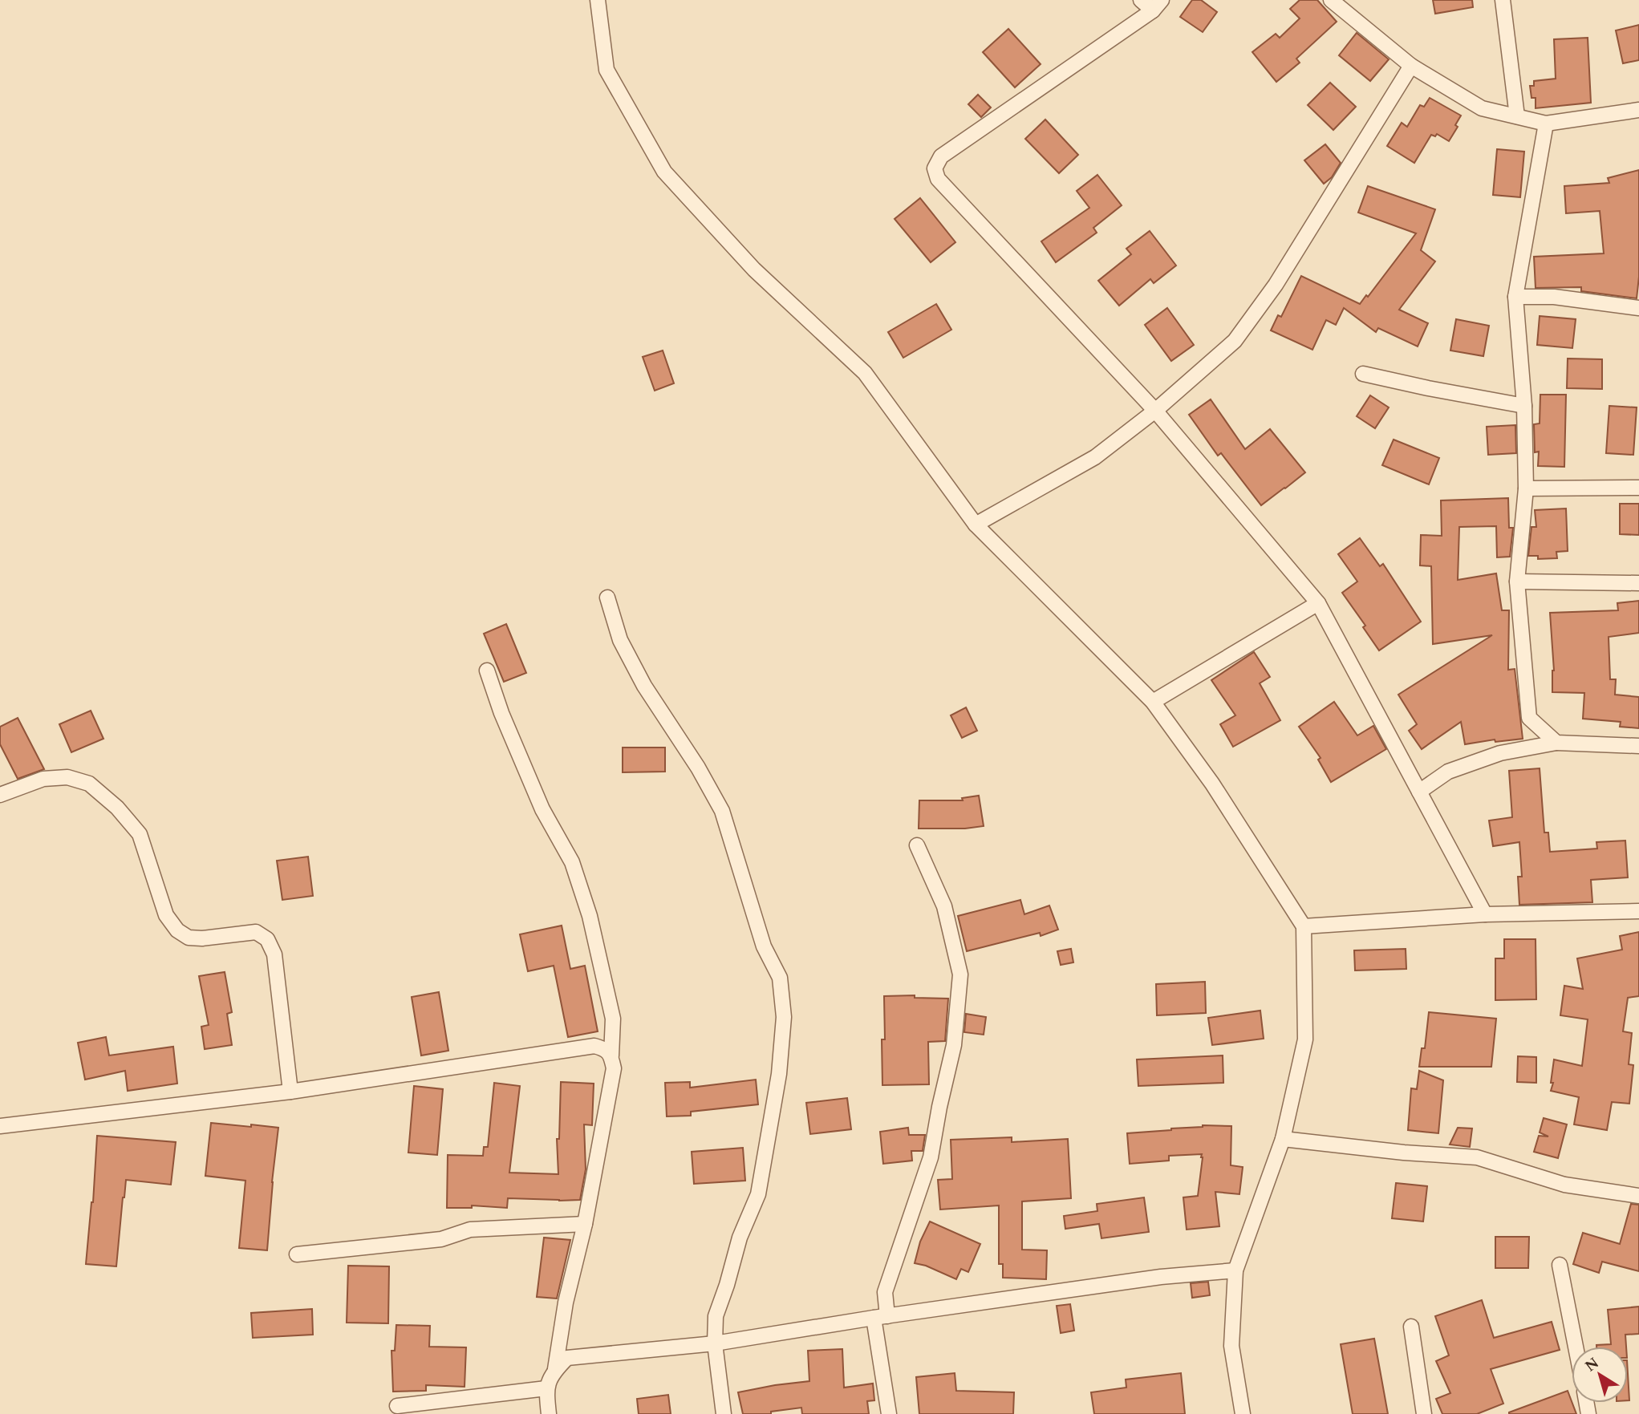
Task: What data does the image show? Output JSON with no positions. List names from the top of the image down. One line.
{"north":"top left"}
